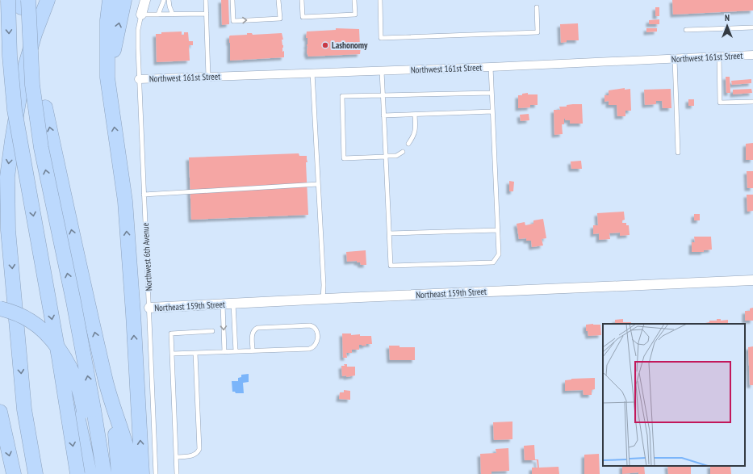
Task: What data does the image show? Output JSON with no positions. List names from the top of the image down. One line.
{"streets":{"street":["Northwest 161st Street","Northeast 159th Street"],"lane":["Northwest 6th Avenue"]},"crossings":[["Northwest 161st Street","Northwest 6th Avenue"],["Northwest 6th Avenue","Northeast 159th Street"]],"places":["Lashonomy"],"north":"top"}
